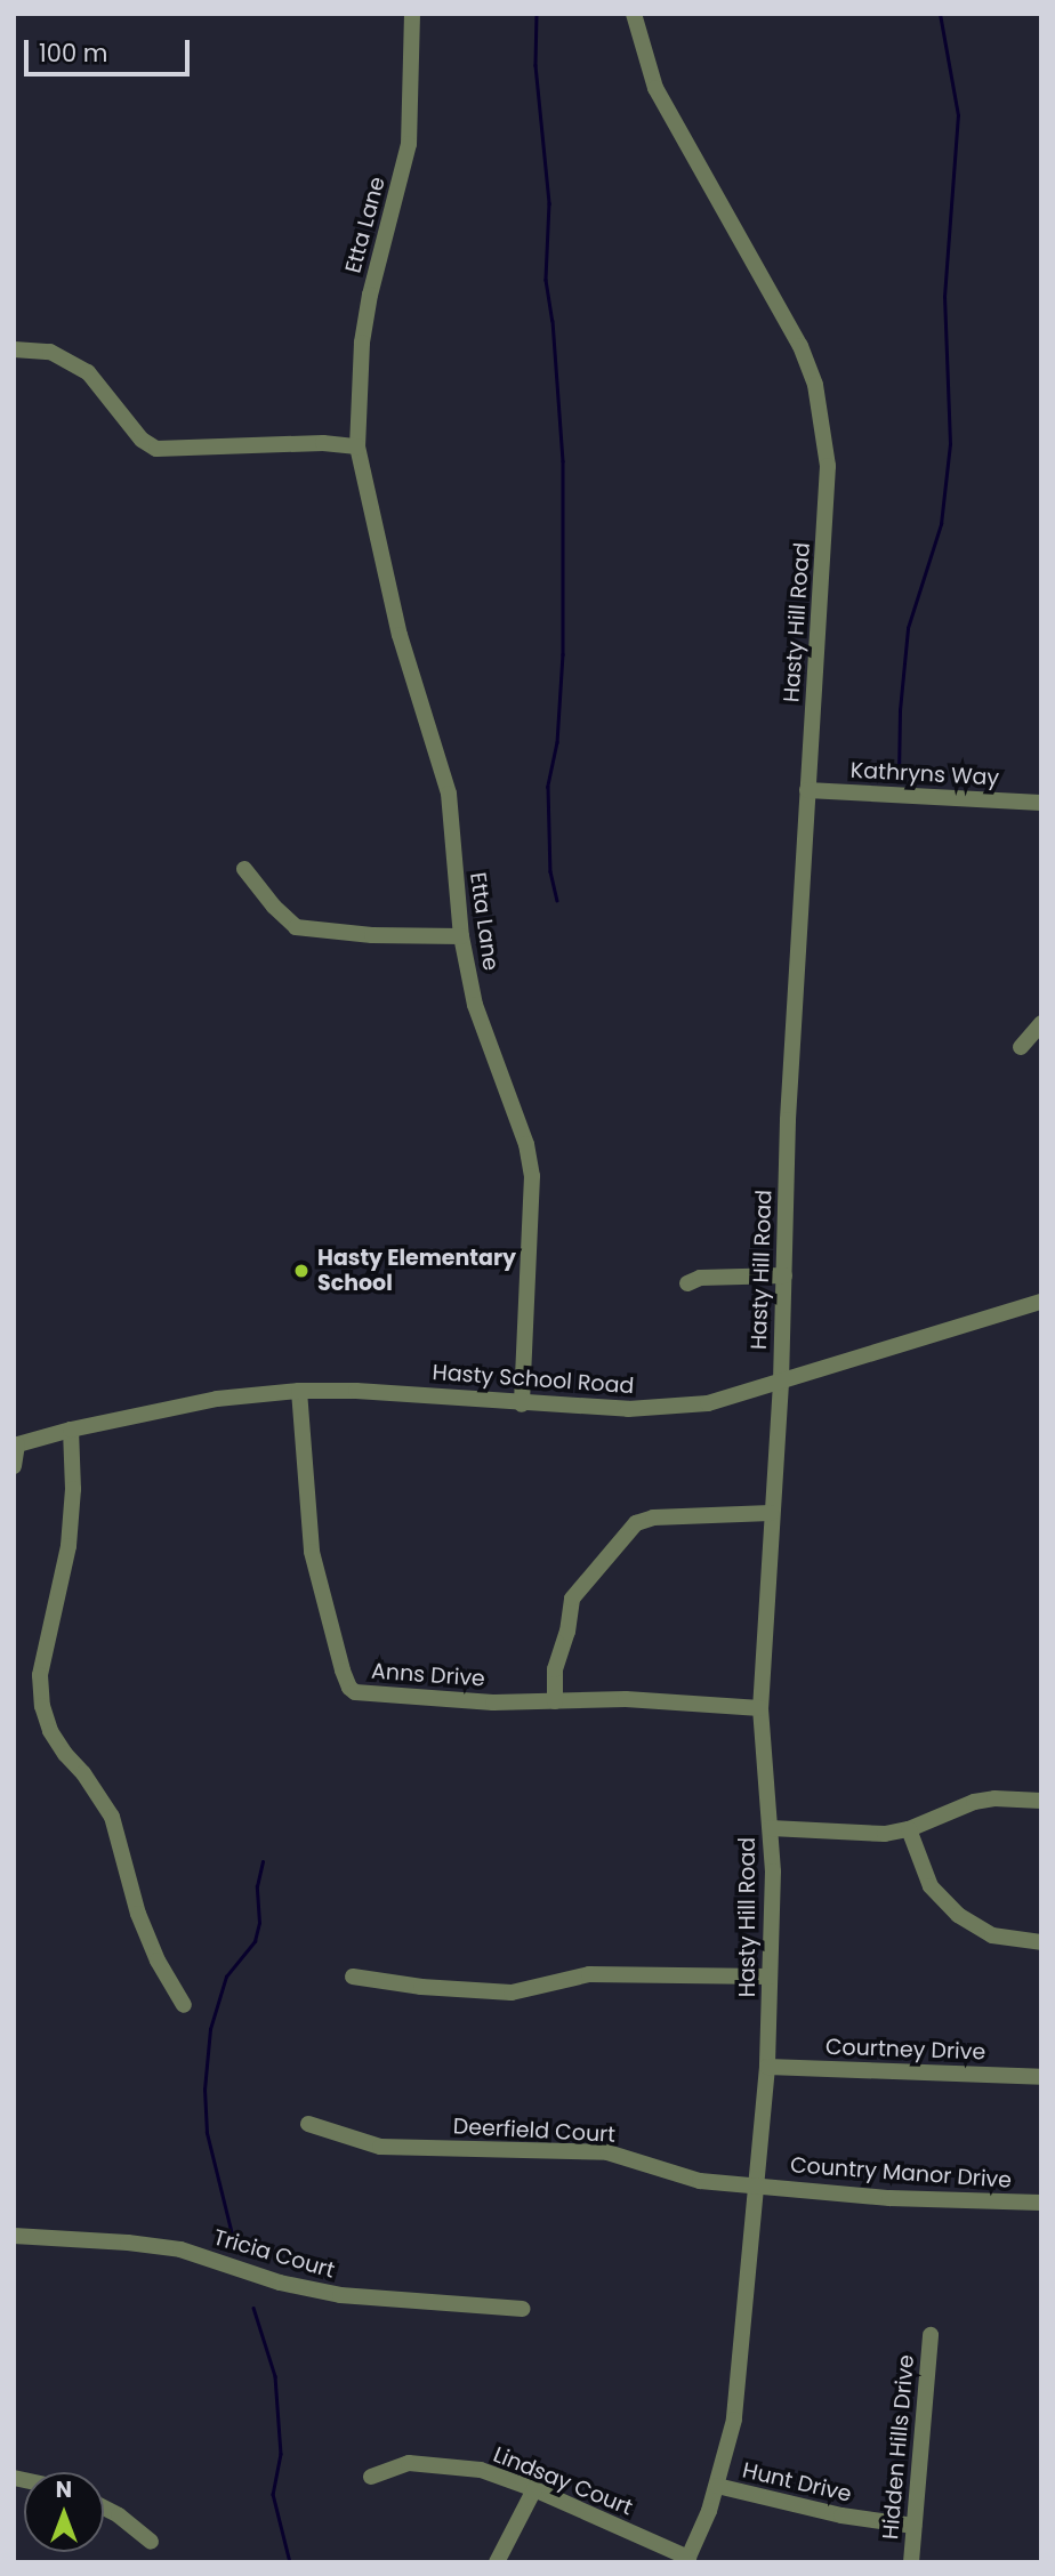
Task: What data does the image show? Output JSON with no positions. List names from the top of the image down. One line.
{"streets":{"street":["Etta Lane","Hasty Hill Road","Kathryns Way","Hasty School Road","Anns Drive","Courtney Drive","Deerfield Court","Country Manor Drive","Tricia Court","Hidden Hills Drive","Lindsay Court","Hunt Drive"]},"crossings":[["Etta Lane","Hasty School Road"],["Hasty Hill Road","Kathryns Way"],["Hasty Hill Road","Hasty School Road"],["Hasty Hill Road","Anns Drive"],["Hasty Hill Road","Courtney Drive"],["Hasty Hill Road","Deerfield Court"],["Hasty Hill Road","Country Manor Drive"],["Hasty Hill Road","Lindsay Court"],["Hasty Hill Road","Hunt Drive"],["Hasty School Road","Anns Drive"],["Deerfield Court","Country Manor Drive"],["Hidden Hills Drive","Hunt Drive"]],"places":["Hasty Elementary School"],"scale_bar":"100 m","north":"top"}
